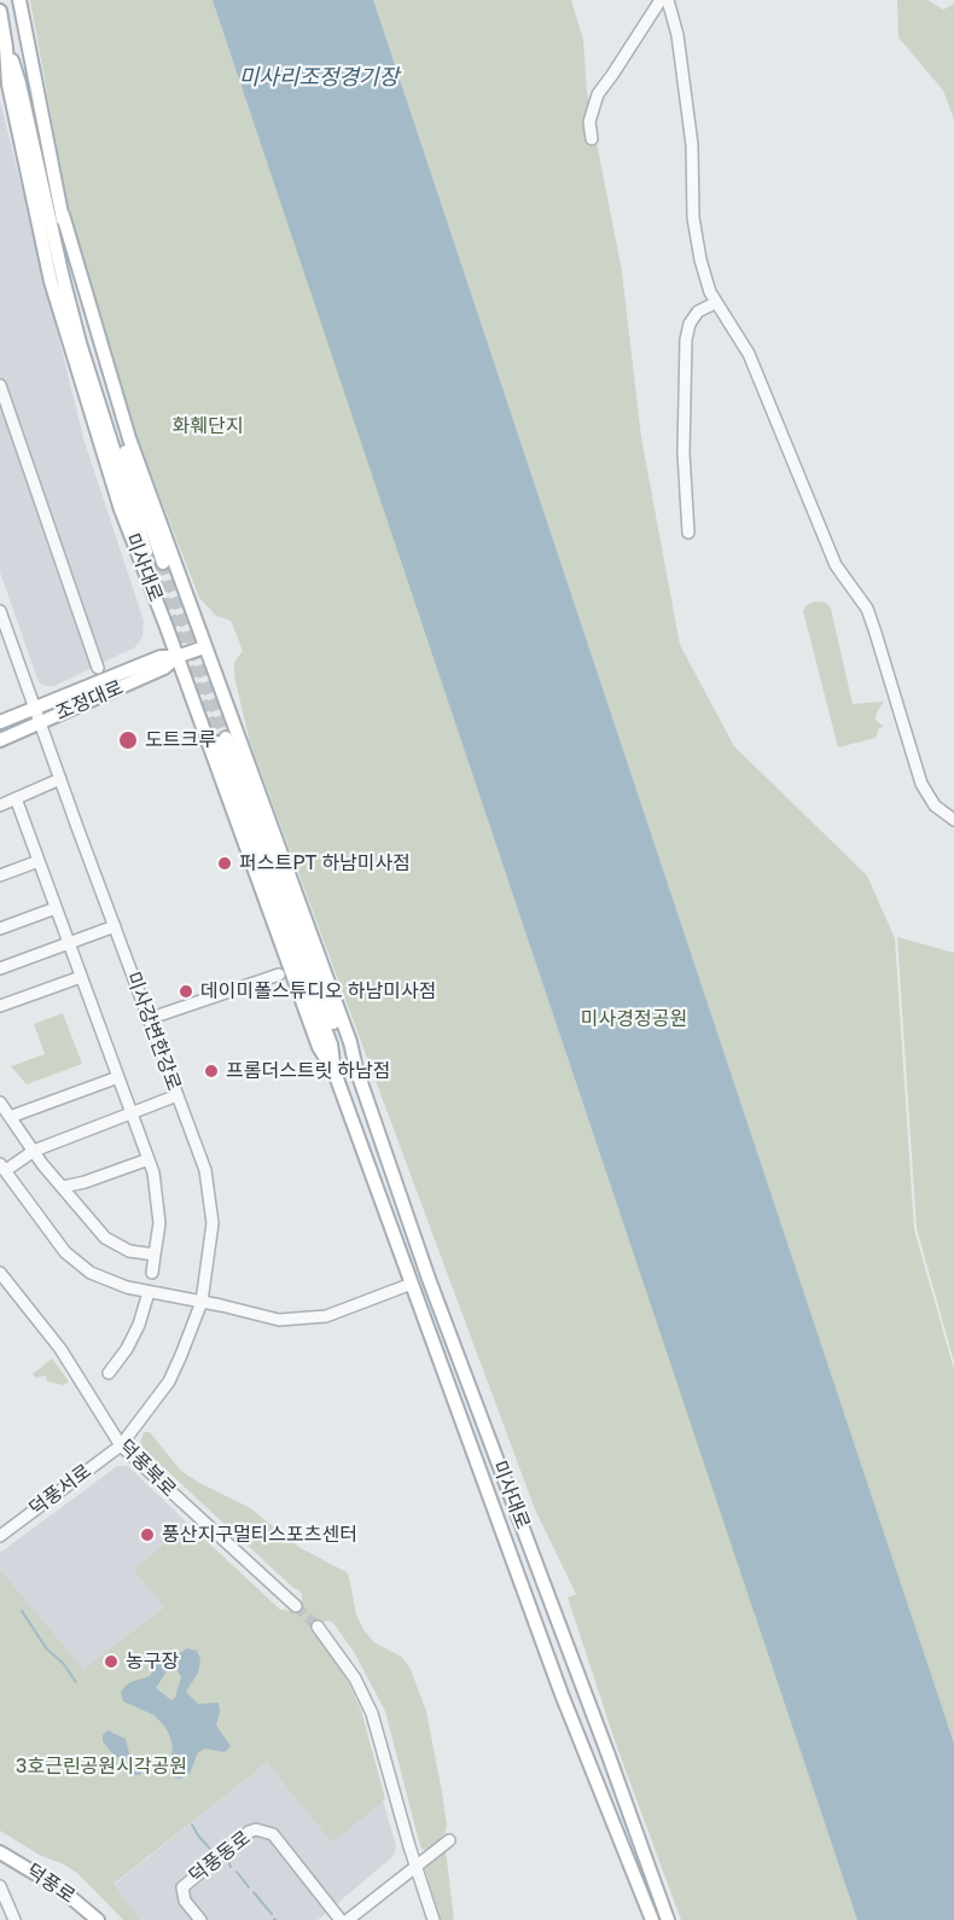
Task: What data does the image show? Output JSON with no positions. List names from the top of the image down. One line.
{"streets":{"main road":["미사대로","조정대로","덕풍로"],"street":["미사강변한강로","덕풍북로","덕풍서로","덕풍동로"]},"crossings":[["미사대로","조정대로"],["조정대로","미사강변한강로"],["미사강변한강로","덕풍북로"],["미사강변한강로","덕풍서로"],["덕풍북로","덕풍서로"]],"water":["미사리조정경기장"],"parks":["화훼단지","미사경정공원","3호근린공원시각공원"],"places":["도트크루","퍼스트PT 하남미사점","데이미폴스튜디오 하남미사점","프롬더스트릿 하남점","풍산지구멀티스포츠센터","농구장"]}
